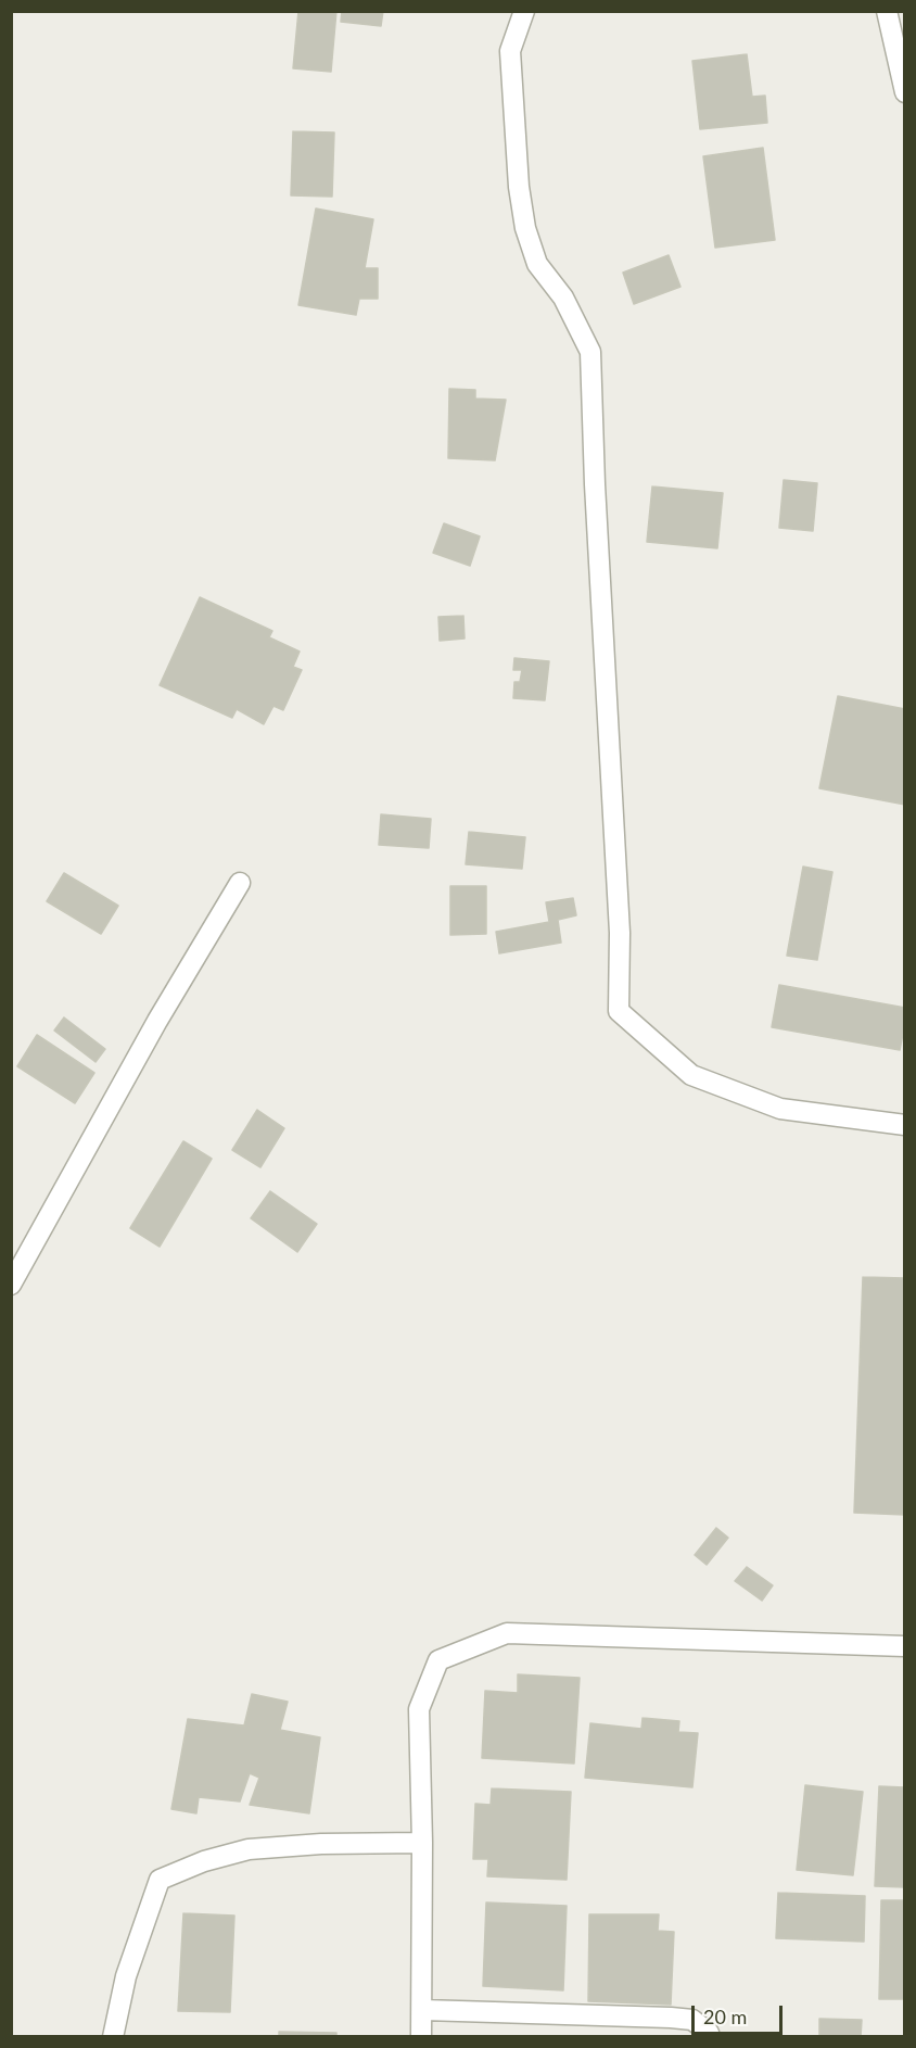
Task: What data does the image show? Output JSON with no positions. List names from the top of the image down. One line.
{"scale_bar":"20 m"}
